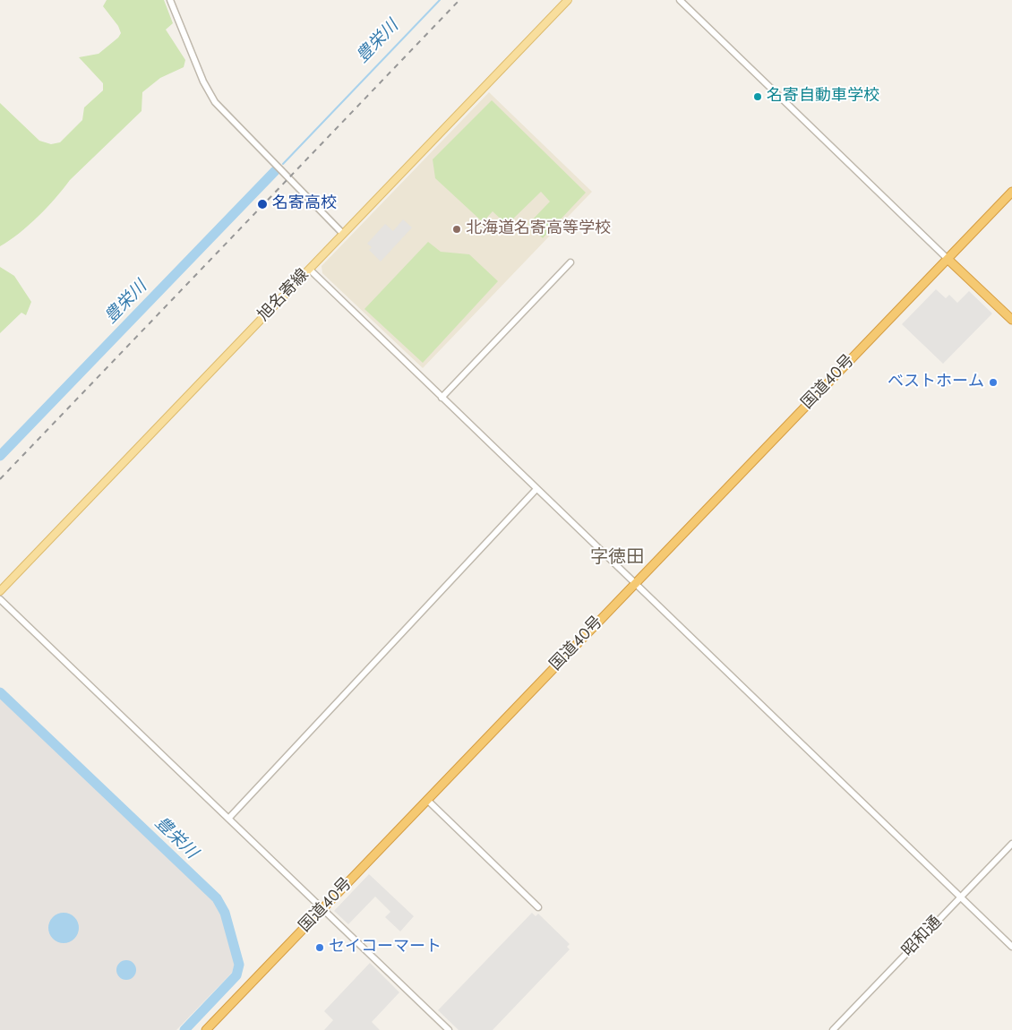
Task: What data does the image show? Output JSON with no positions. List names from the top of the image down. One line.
{"streets":{"highway":["国道40号"],"main road":["旭名寄線"],"street":["昭和通"]},"districts":["字徳田"],"water":["豊栄川"],"places":["名寄自動車学校","名寄高校","北海道名寄高等学校","ベストホーム","セイコーマート"]}
